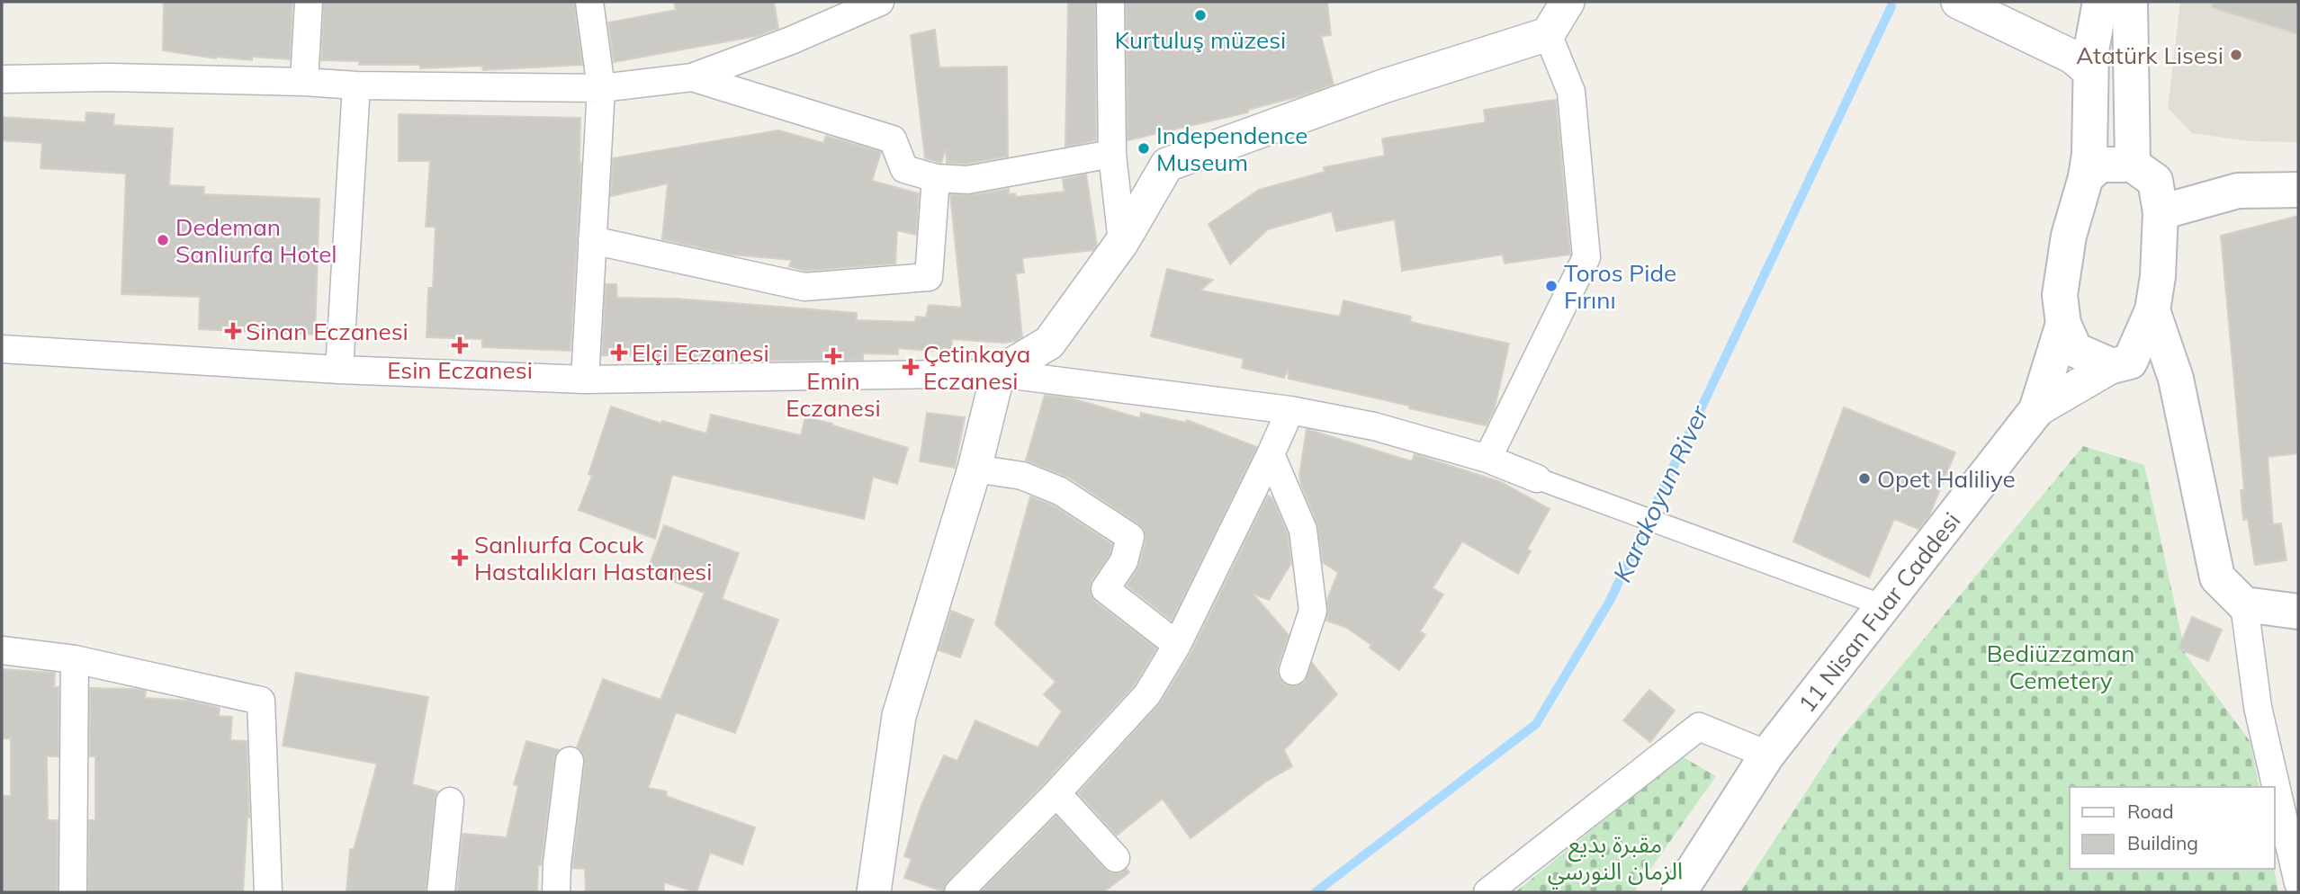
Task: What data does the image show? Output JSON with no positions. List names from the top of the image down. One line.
{"streets":{"main road":["11 Nisan Fuar Caddesi"]},"water":["Karakoyun River"],"parks":["Bediüzzaman Cemetery","مقبرة بديع الزمان النورسي"],"places":{"other":["Kurtuluş müzesi","Atatürk Lisesi","Independence Museum","Dedeman Sanliurfa Hotel","Toros Pide Fırını","Opet Haliliye"],"health":["Sinan Eczanesi","Esin Eczanesi","Elçi Eczanesi","Emin Eczanesi","Çetinkaya Eczanesi","Sanlıurfa Cocuk Hastalıkları Hastanesi"]},"legend":["Road","Building"]}
